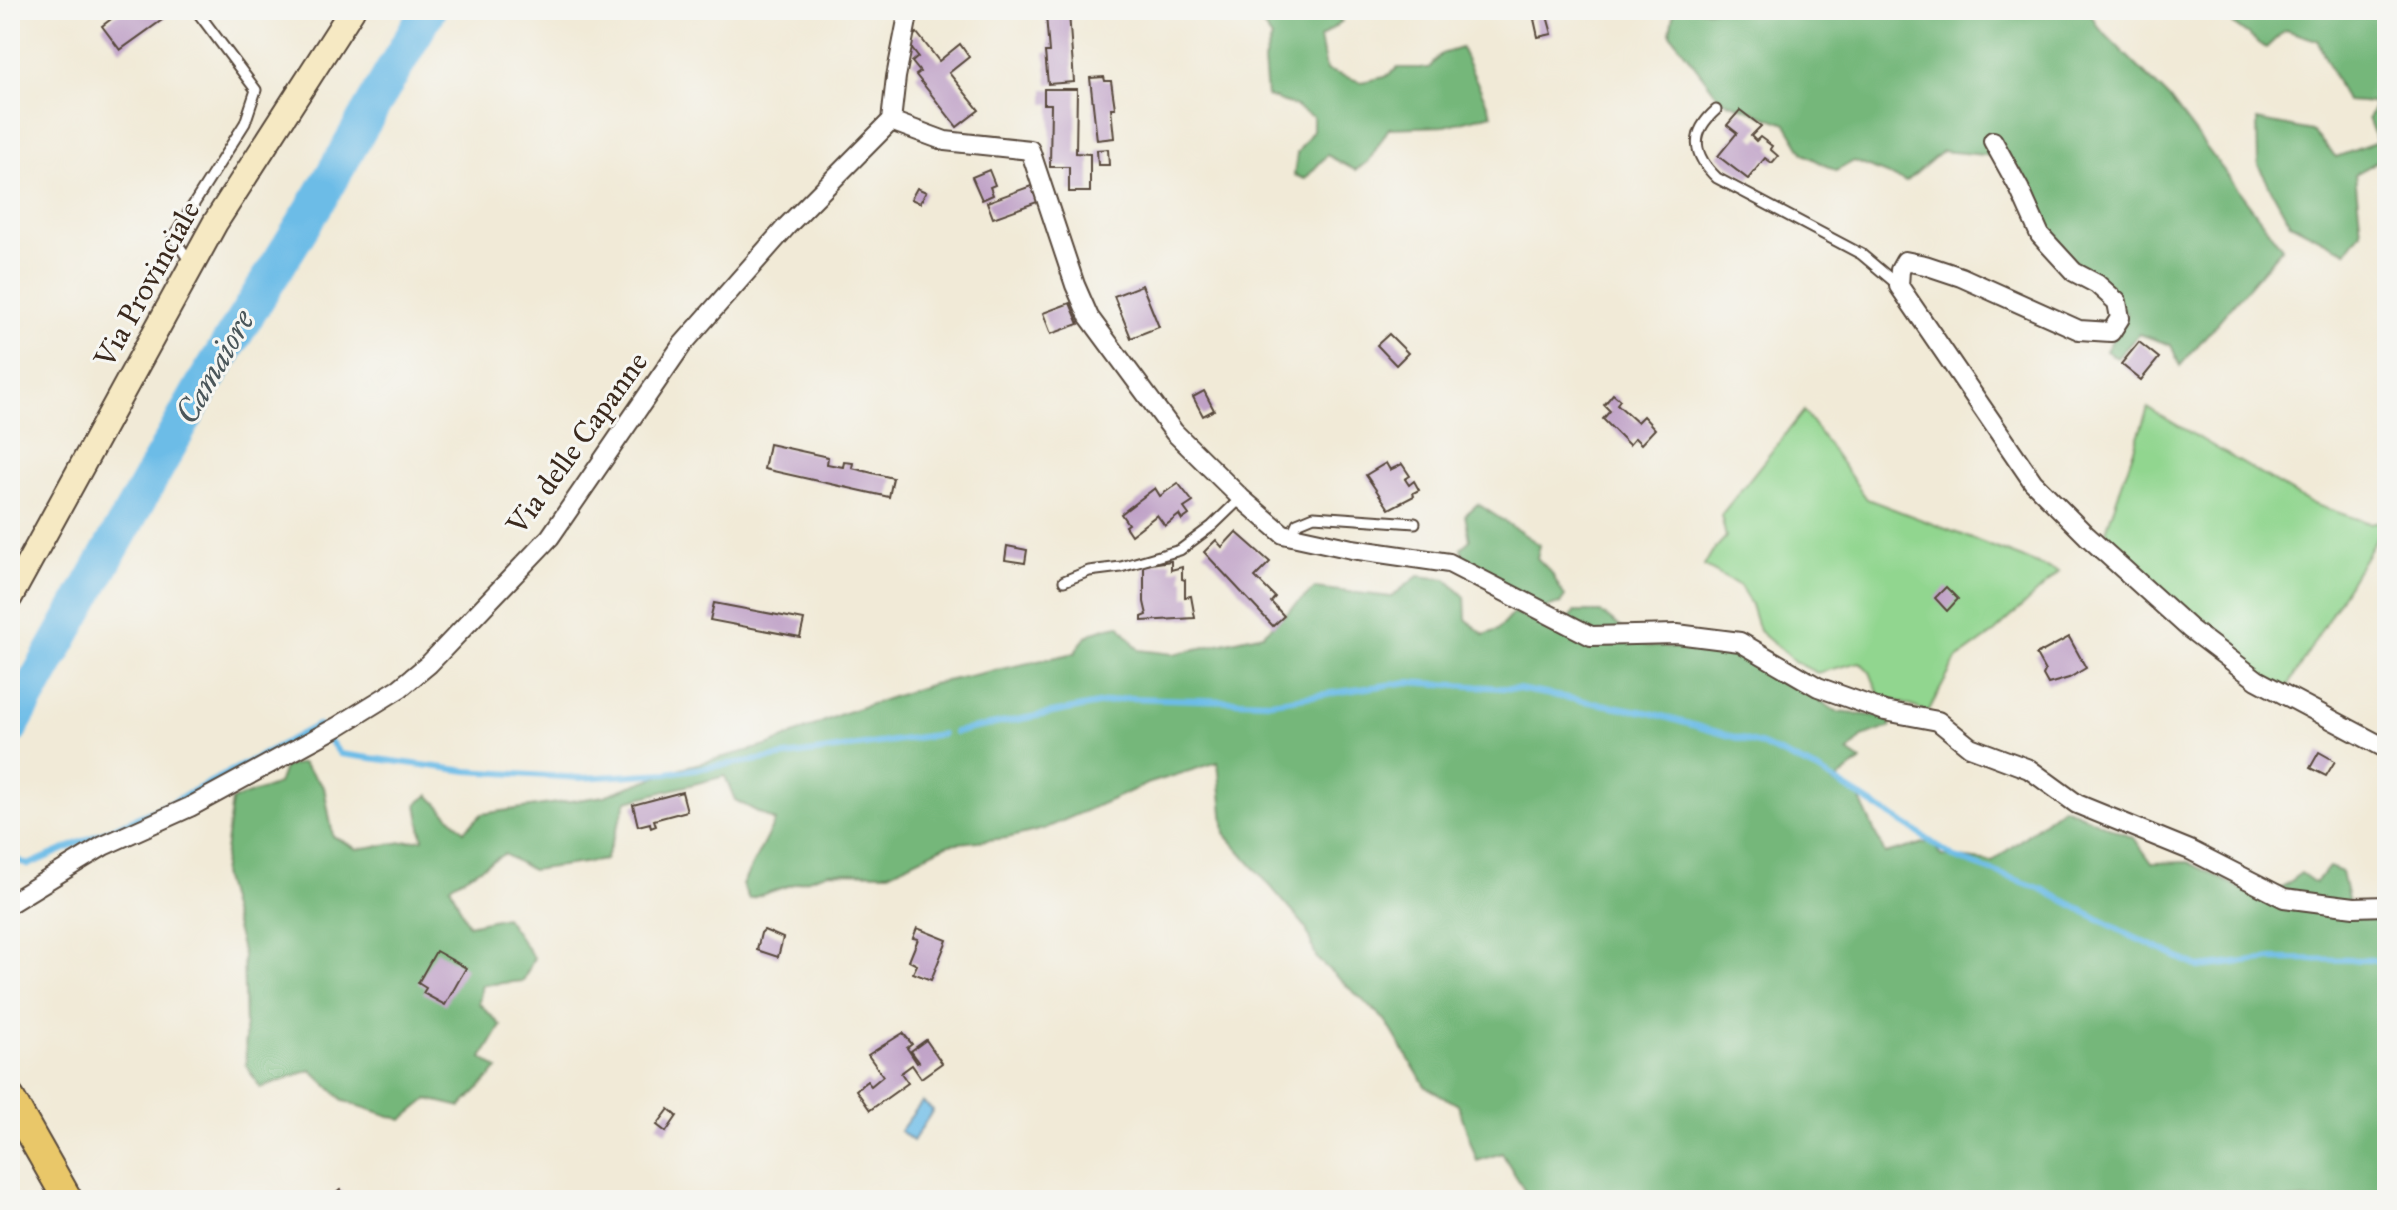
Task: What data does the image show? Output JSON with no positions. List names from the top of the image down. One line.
{"streets":{"main road":["Via Provinciale"],"street":["Via delle Capanne"]},"water":["Camaiore"]}
